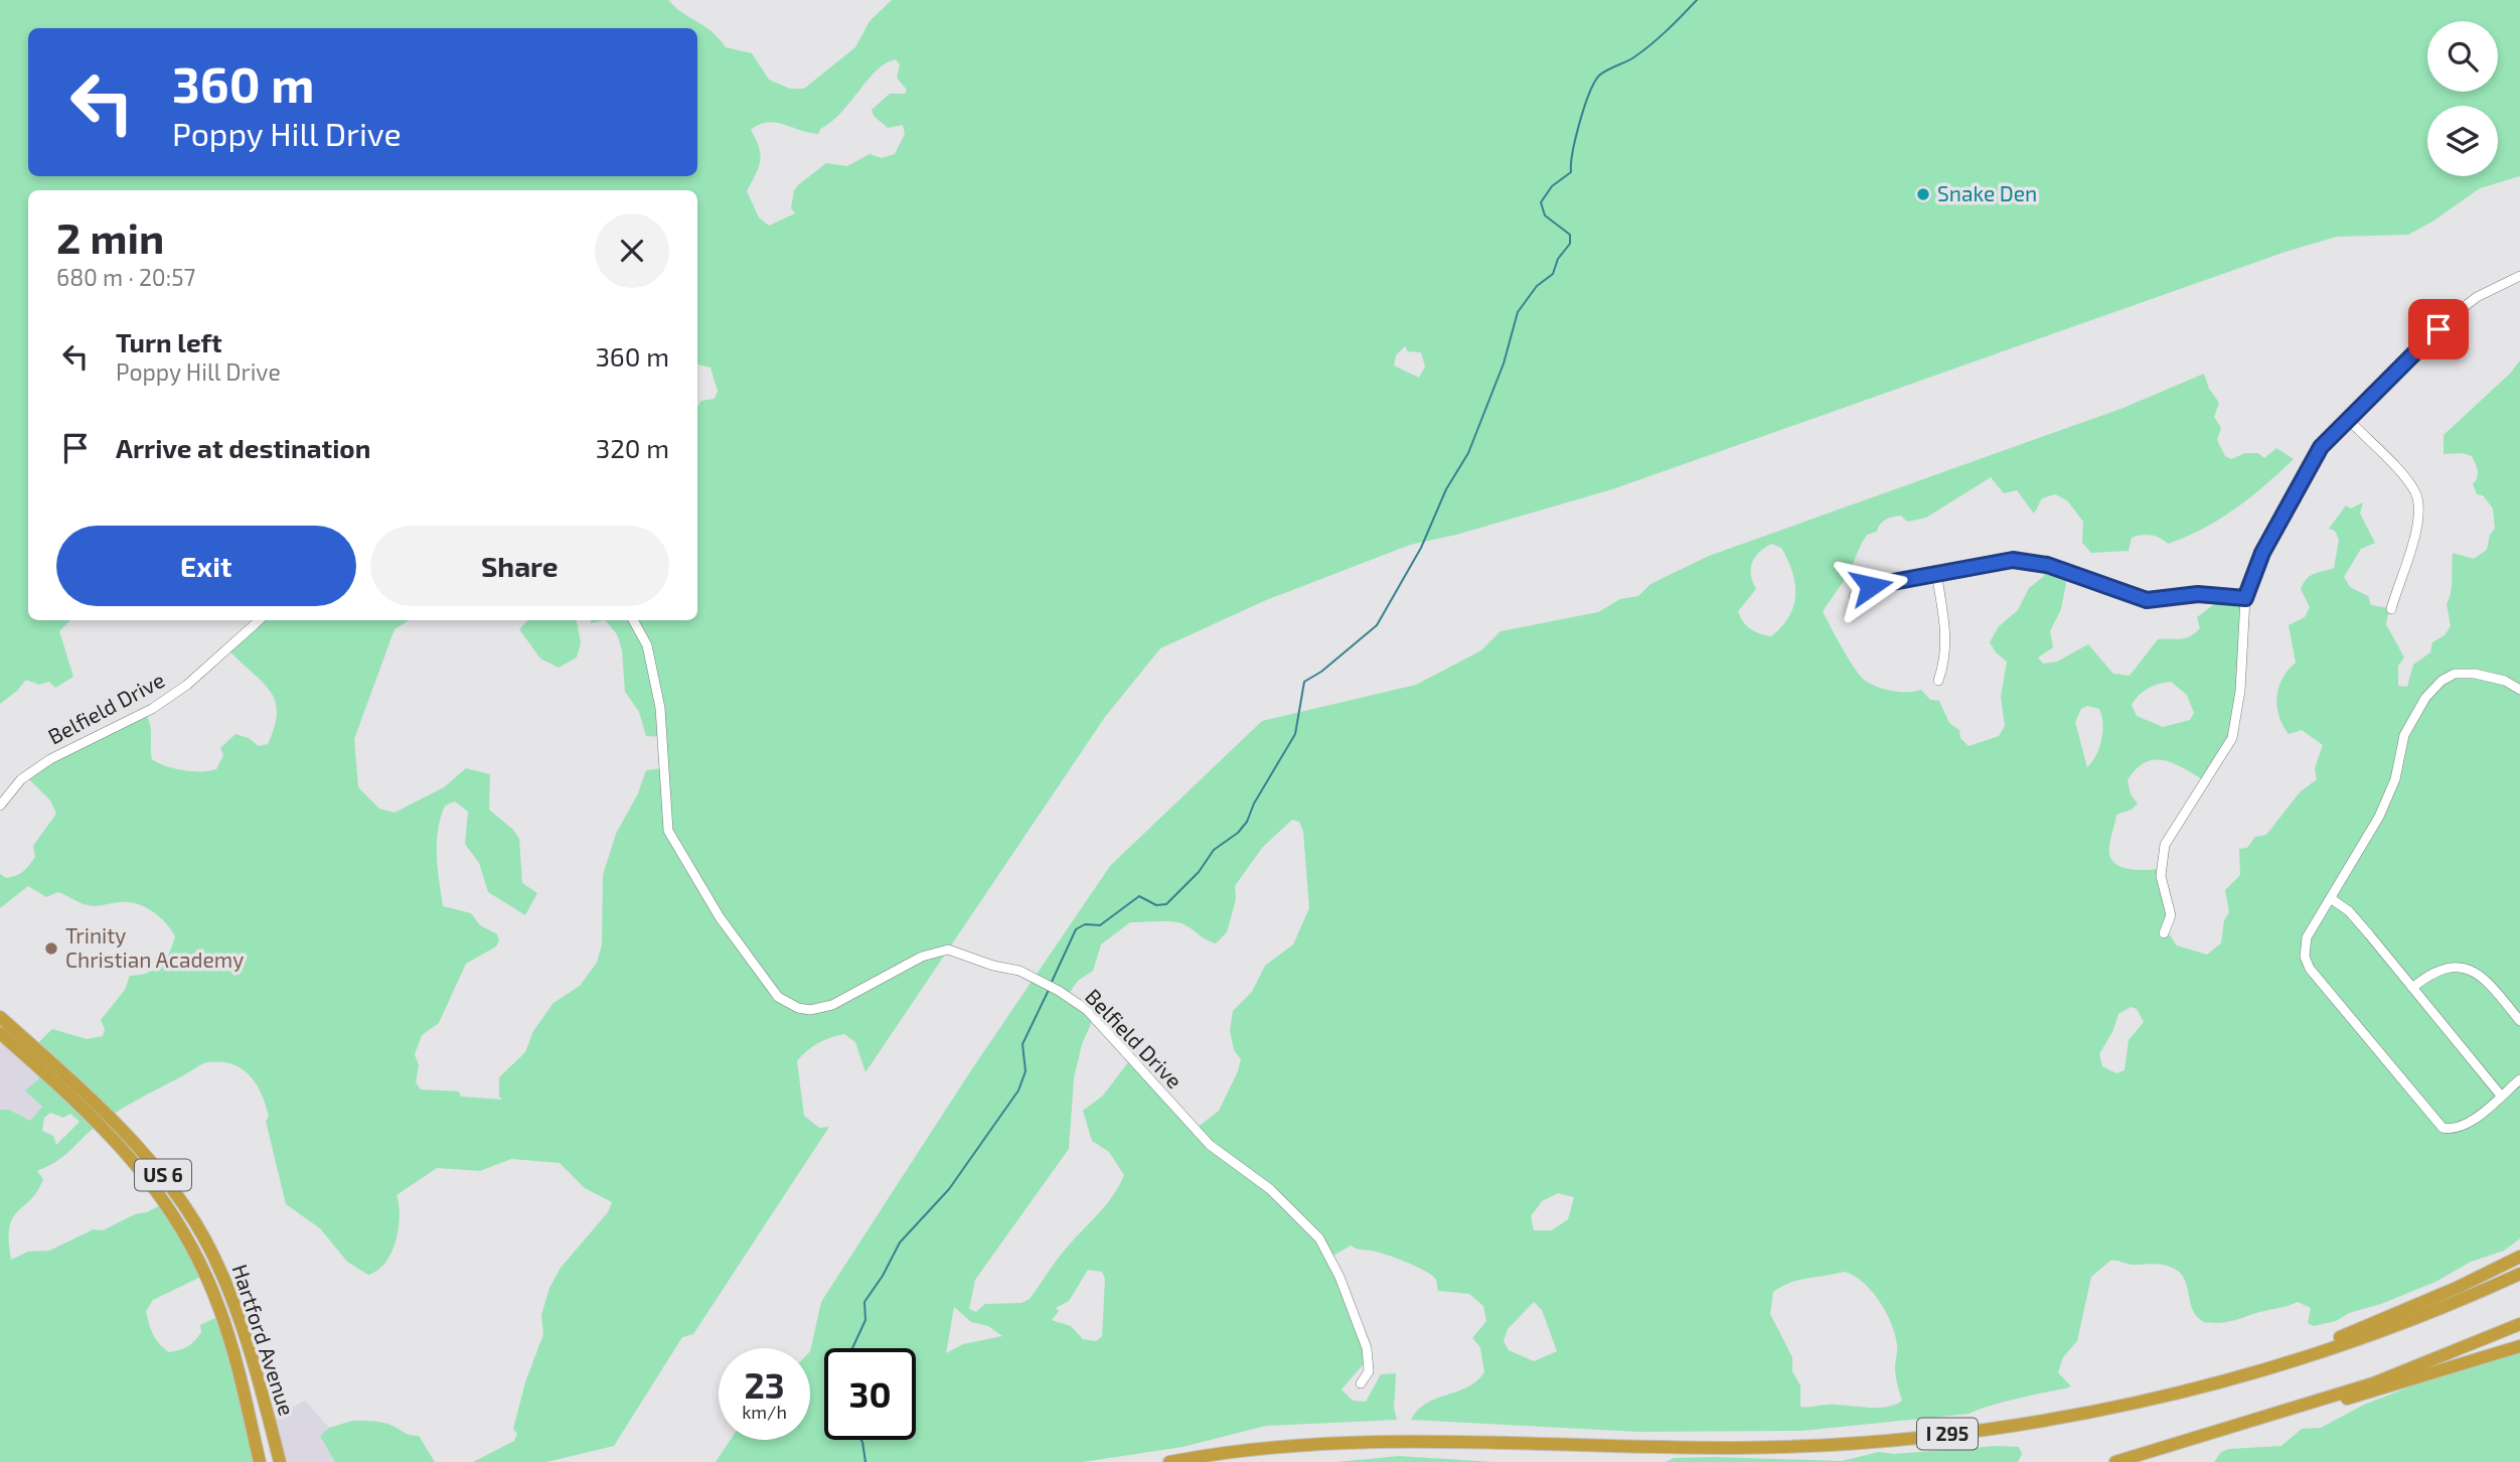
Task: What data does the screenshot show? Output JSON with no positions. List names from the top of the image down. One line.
{"streets":{"highway":["US 6","Hartford Avenue","I 295"],"street":["Belfield Drive"]},"places":["Snake Den","Trinity Christian Academy"],"page":{"turn":["360 m","Poppy Hill Drive"],"heading":["2 min","680 m · 20:57"],"list":[{"name":"Turn left","note":"Poppy Hill Drive","value":"360 m"},{"name":"Arrive at destination","value":"320 m"}],"buttons":["Exit","Share"],"speed":"23 km/h","limit":"30"}}
